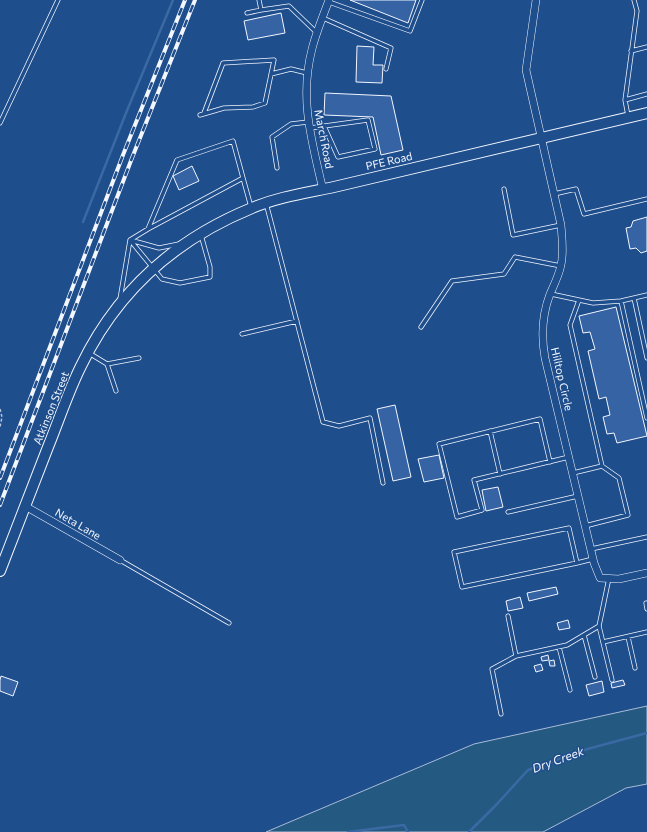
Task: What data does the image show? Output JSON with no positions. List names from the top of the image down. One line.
{"streets":{"main road":["PFE Road","Atkinson Street"],"street":["March Road","Hilltop Circle","Neta Lane"]},"crossings":[["March Road","PFE Road"],["PFE Road","Hilltop Circle"],["PFE Road","Atkinson Street"],["Atkinson Street","Neta Lane"]],"water":["Dry Creek"]}
